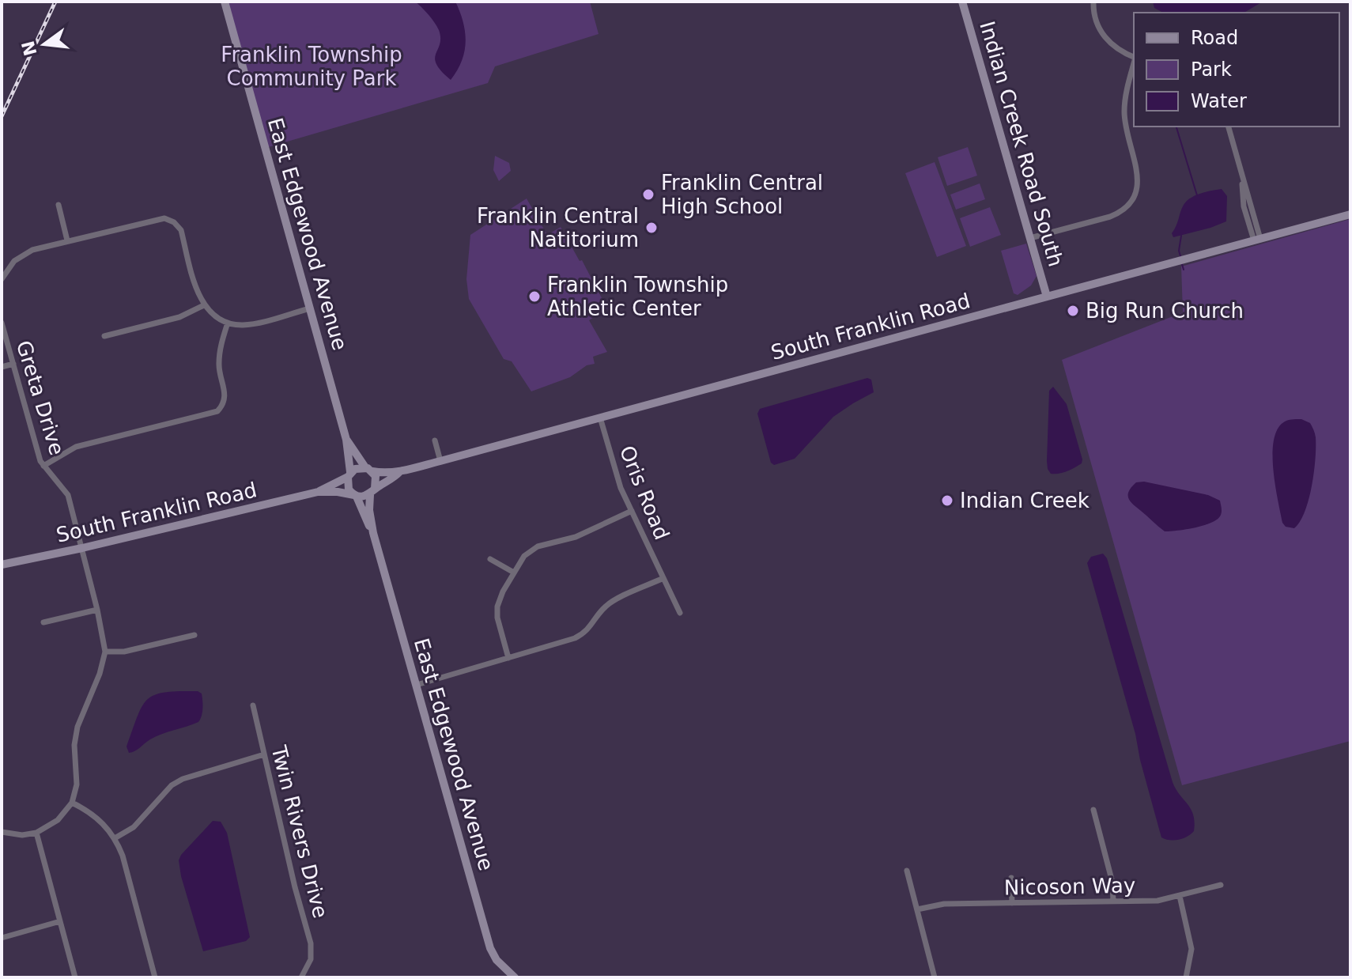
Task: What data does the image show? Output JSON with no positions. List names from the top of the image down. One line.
{"streets":{"main road":["Indian Creek Road South","East Edgewood Avenue","South Franklin Road"],"street":["Greta Drive","Oris Road","Twin Rivers Drive","Nicoson Way"]},"crossings":[["Indian Creek Road South","South Franklin Road"],["South Franklin Road","Greta Drive"],["South Franklin Road","Oris Road"]],"parks":["Franklin Township Community Park"],"places":["Franklin Central High School","Franklin Central Natitorium","Franklin Township Athletic Center","Big Run Church","Indian Creek"],"legend":["Road","Park","Water"],"north":"left"}
